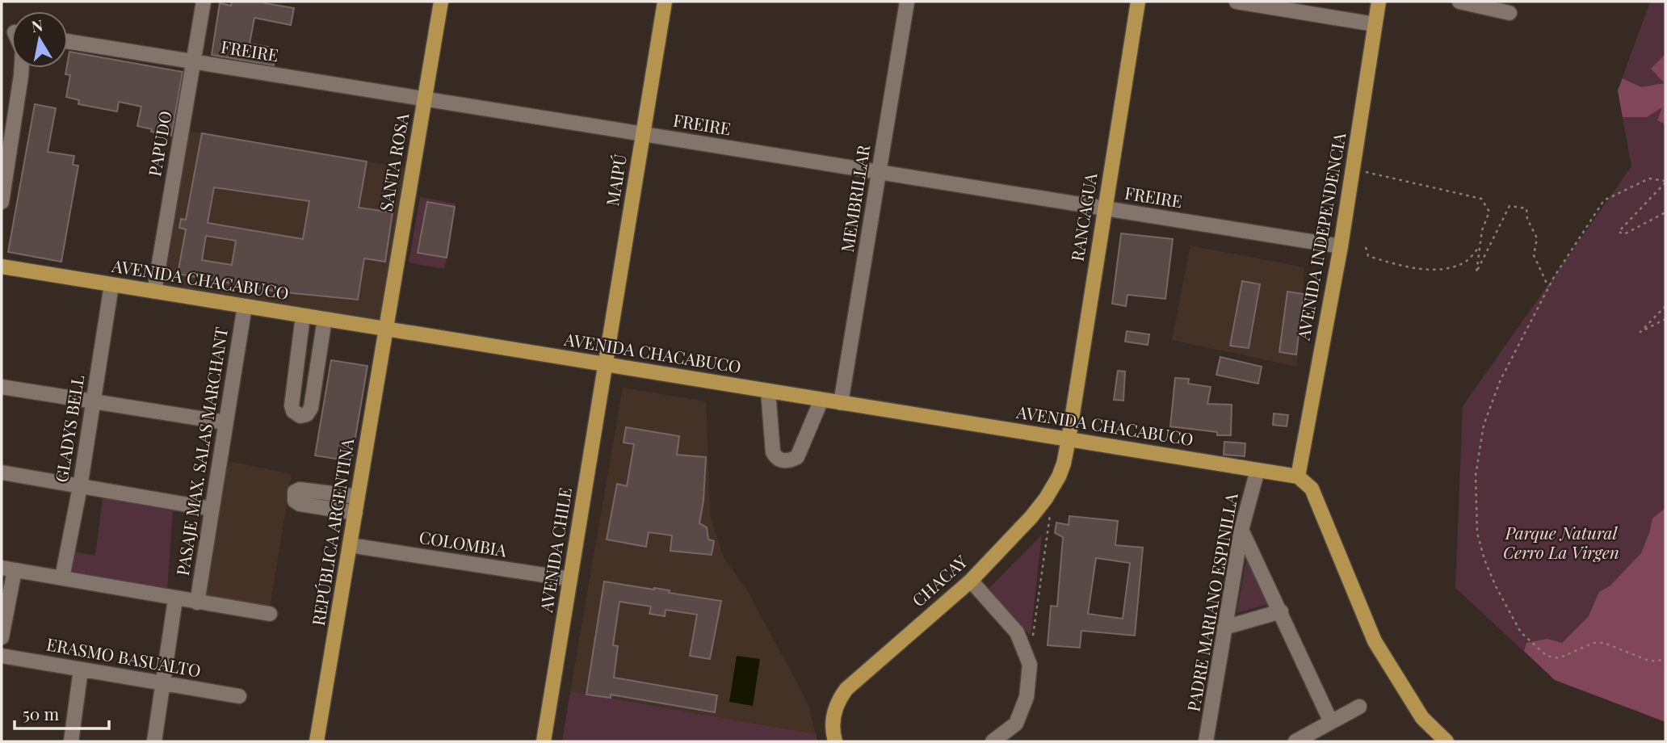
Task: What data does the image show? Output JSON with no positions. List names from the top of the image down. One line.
{"streets":{"main road":["SANTA ROSA","MAIPÚ","RANCAGUA","AVENIDA INDEPENDENCIA","AVENIDA CHACABUCO","REPÚBLICA ARGENTINA","AVENIDA CHILE","CHACAY"],"street":["FREIRE","PAPUDO","MEMBRILLAR","GLADYS BELL","PASAJE MAX. SALAS MARCHANT","COLOMBIA","PADRE MARIANO ESPINILLA","ERASMO BASUALTO"]},"crossings":[["FREIRE","PAPUDO"],["FREIRE","SANTA ROSA"],["FREIRE","MAIPÚ"],["FREIRE","MEMBRILLAR"],["FREIRE","RANCAGUA"],["FREIRE","AVENIDA INDEPENDENCIA"],["PAPUDO","AVENIDA CHACABUCO"],["SANTA ROSA","AVENIDA CHACABUCO"],["SANTA ROSA","REPÚBLICA ARGENTINA"],["MAIPÚ","AVENIDA CHACABUCO"],["MAIPÚ","AVENIDA CHILE"],["MEMBRILLAR","AVENIDA CHACABUCO"],["RANCAGUA","AVENIDA CHACABUCO"],["RANCAGUA","CHACAY"],["AVENIDA INDEPENDENCIA","AVENIDA CHACABUCO"],["AVENIDA CHACABUCO","GLADYS BELL"],["AVENIDA CHACABUCO","PASAJE MAX. SALAS MARCHANT"],["AVENIDA CHACABUCO","REPÚBLICA ARGENTINA"],["AVENIDA CHACABUCO","AVENIDA CHILE"],["AVENIDA CHACABUCO","CHACAY"],["AVENIDA CHACABUCO","PADRE MARIANO ESPINILLA"],["PASAJE MAX. SALAS MARCHANT","ERASMO BASUALTO"],["REPÚBLICA ARGENTINA","COLOMBIA"],["COLOMBIA","AVENIDA CHILE"]],"parks":["Parque Natural Cerro La Virgen"],"scale_bar":"50 m","north":"top"}
